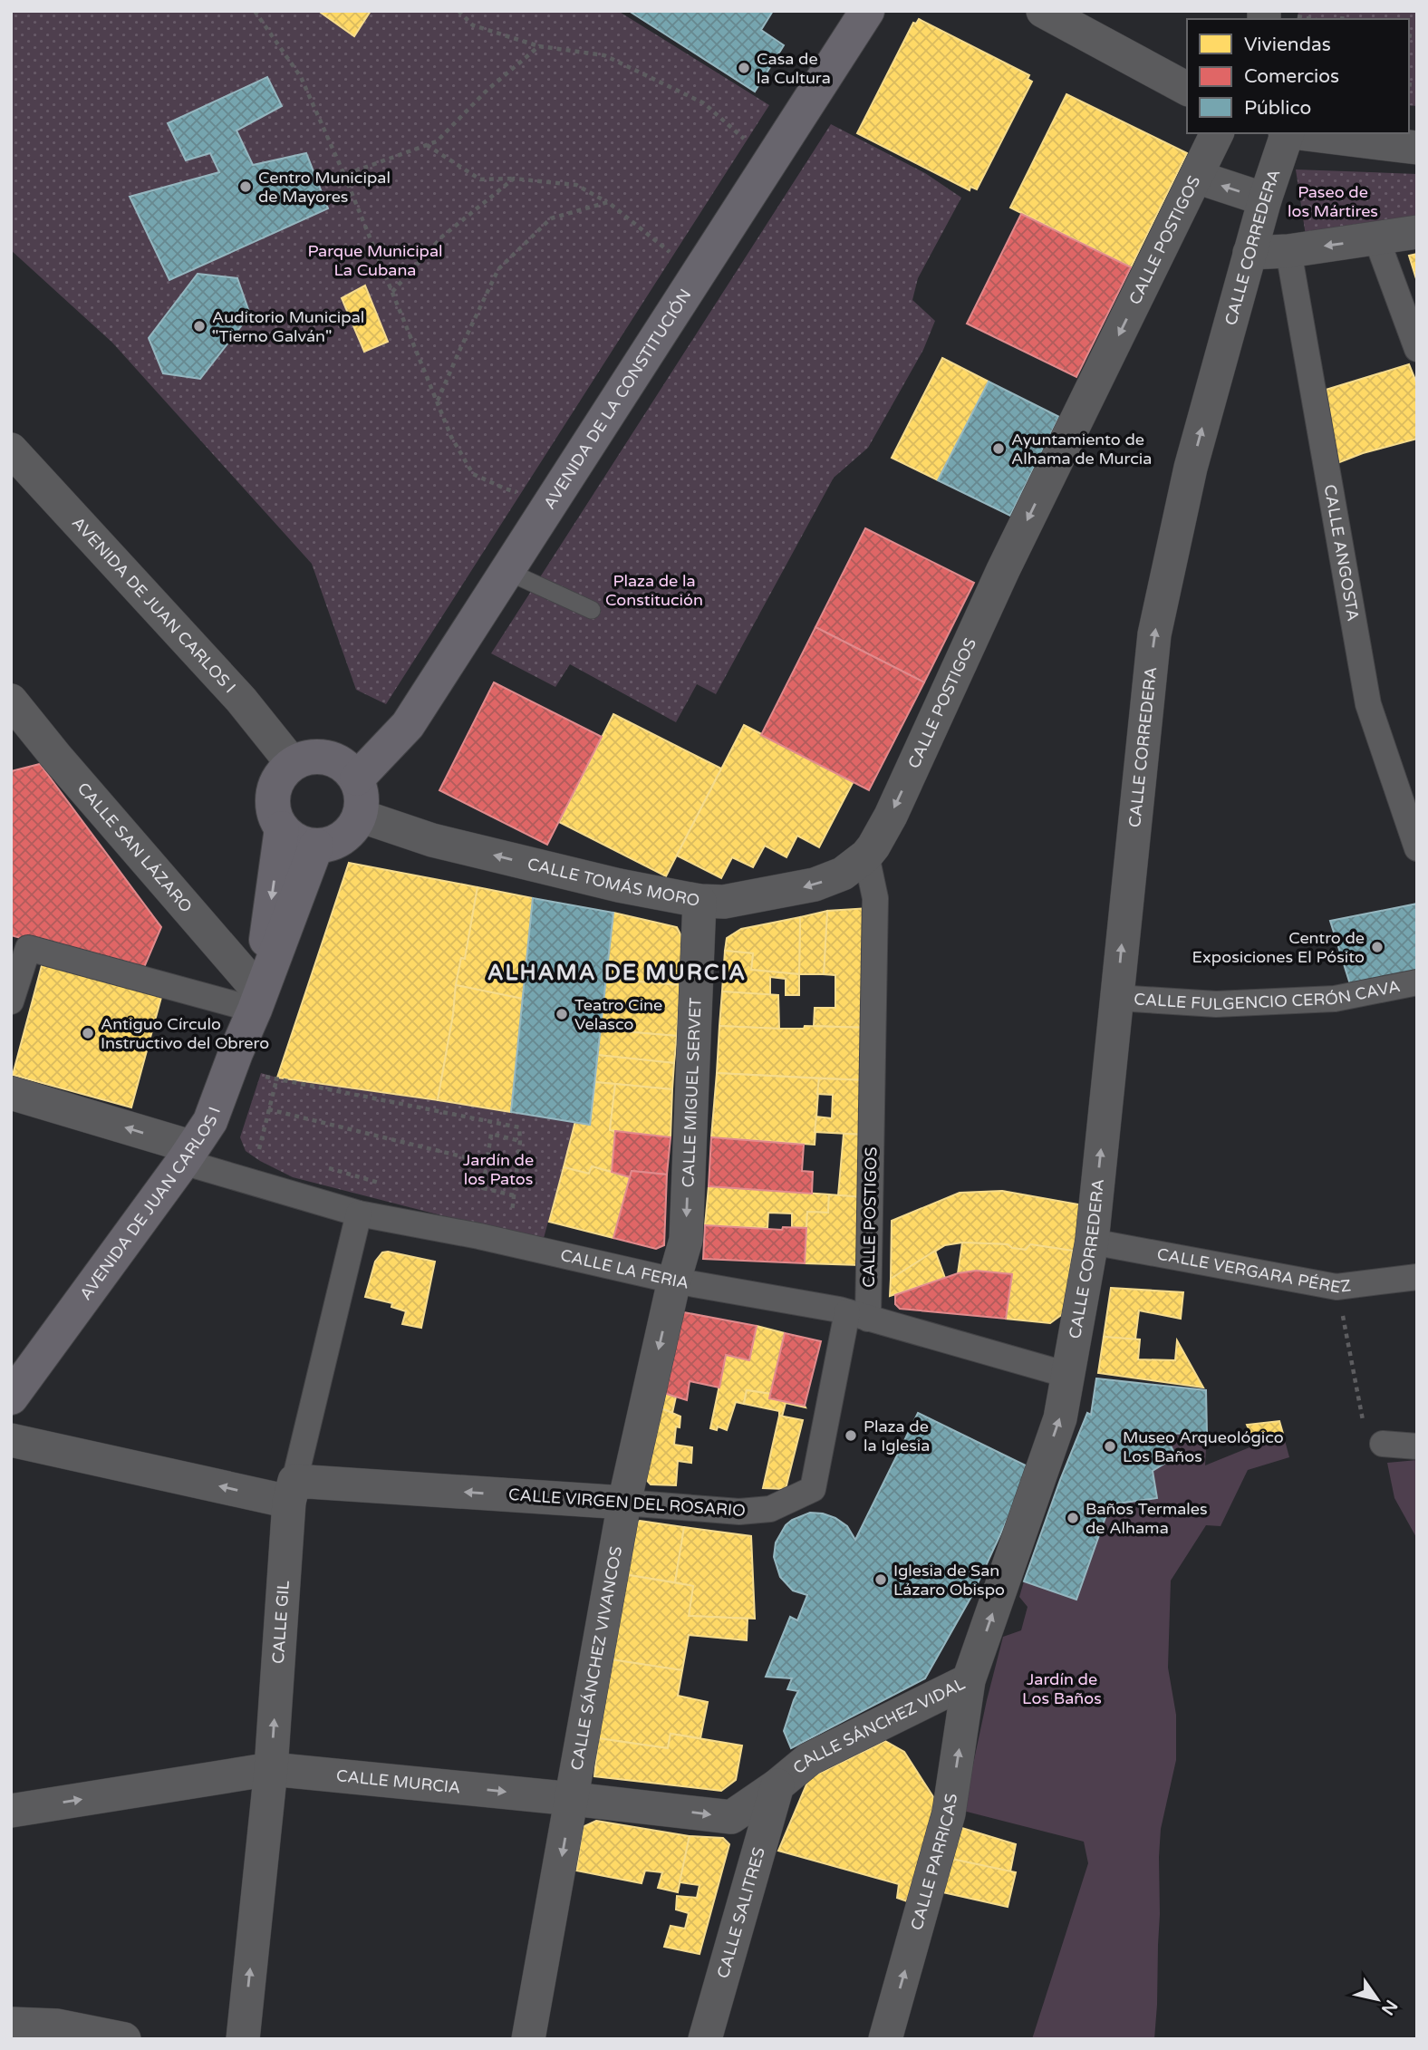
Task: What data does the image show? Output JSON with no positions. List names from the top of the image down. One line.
{"streets":{"main road":["AVENIDA DE LA CONSTITUCIÓN","AVENIDA DE JUAN CARLOS I"],"street":["CALLE POSTIGOS","CALLE CORREDERA","CALLE ANGOSTA","CALLE SAN LÁZARO","CALLE TOMÁS MORO","CALLE FULGENCIO CERÓN CAVA","CALLE MIGUEL SERVET","CALLE LA FERIA","CALLE VERGARA PÉREZ","CALLE VIRGEN DEL ROSARIO","CALLE GIL","CALLE SÁNCHEZ VIVANCOS","CALLE SÁNCHEZ VIDAL","CALLE MURCIA","CALLE PARRICAS","CALLE SALITRES"]},"crossings":[["CALLE POSTIGOS","CALLE TOMÁS MORO"],["CALLE POSTIGOS","CALLE LA FERIA"],["CALLE POSTIGOS","CALLE VIRGEN DEL ROSARIO"],["CALLE CORREDERA","CALLE FULGENCIO CERÓN CAVA"],["CALLE CORREDERA","CALLE LA FERIA"],["CALLE CORREDERA","CALLE VERGARA PÉREZ"],["CALLE CORREDERA","CALLE SÁNCHEZ VIDAL"],["AVENIDA DE LA CONSTITUCIÓN","AVENIDA DE JUAN CARLOS I"],["AVENIDA DE LA CONSTITUCIÓN","CALLE TOMÁS MORO"],["AVENIDA DE JUAN CARLOS I","CALLE SAN LÁZARO"],["AVENIDA DE JUAN CARLOS I","CALLE TOMÁS MORO"],["AVENIDA DE JUAN CARLOS I","CALLE LA FERIA"],["CALLE TOMÁS MORO","CALLE MIGUEL SERVET"],["CALLE MIGUEL SERVET","CALLE LA FERIA"],["CALLE MIGUEL SERVET","CALLE SÁNCHEZ VIVANCOS"],["CALLE LA FERIA","CALLE VIRGEN DEL ROSARIO"],["CALLE LA FERIA","CALLE GIL"],["CALLE LA FERIA","CALLE SÁNCHEZ VIVANCOS"],["CALLE LA FERIA","CALLE SÁNCHEZ VIDAL"],["CALLE VIRGEN DEL ROSARIO","CALLE GIL"],["CALLE VIRGEN DEL ROSARIO","CALLE SÁNCHEZ VIVANCOS"],["CALLE GIL","CALLE MURCIA"],["CALLE SÁNCHEZ VIVANCOS","CALLE MURCIA"],["CALLE SÁNCHEZ VIDAL","CALLE MURCIA"],["CALLE SÁNCHEZ VIDAL","CALLE PARRICAS"],["CALLE SÁNCHEZ VIDAL","CALLE SALITRES"],["CALLE MURCIA","CALLE SALITRES"]],"one_way":["CALLE POSTIGOS","CALLE CORREDERA","CALLE TOMÁS MORO","CALLE MIGUEL SERVET","CALLE VIRGEN DEL ROSARIO","CALLE GIL","CALLE SÁNCHEZ VIVANCOS","CALLE SÁNCHEZ VIDAL","CALLE MURCIA","CALLE PARRICAS"],"districts":["ALHAMA DE MURCIA"],"parks":["Paseo de los Mártires","Parque Municipal La Cubana","Plaza de la Constitución","Jardín de los Patos","Jardín de Los Baños"],"places":["Casa de la Cultura","Centro Municipal de Mayores","Auditorio Municipal \"Tierno Galván\"","Ayuntamiento de Alhama de Murcia","Centro de Exposiciones El Pósito","Teatro Cine Velasco","Antiguo Círculo Instructivo del Obrero","Plaza de la Iglesia","Museo Arqueológico Los Baños","Baños Termales de Alhama","Iglesia de San Lázaro Obispo"],"legend":["Viviendas","Comercios","Público"],"north":"bottom right"}
